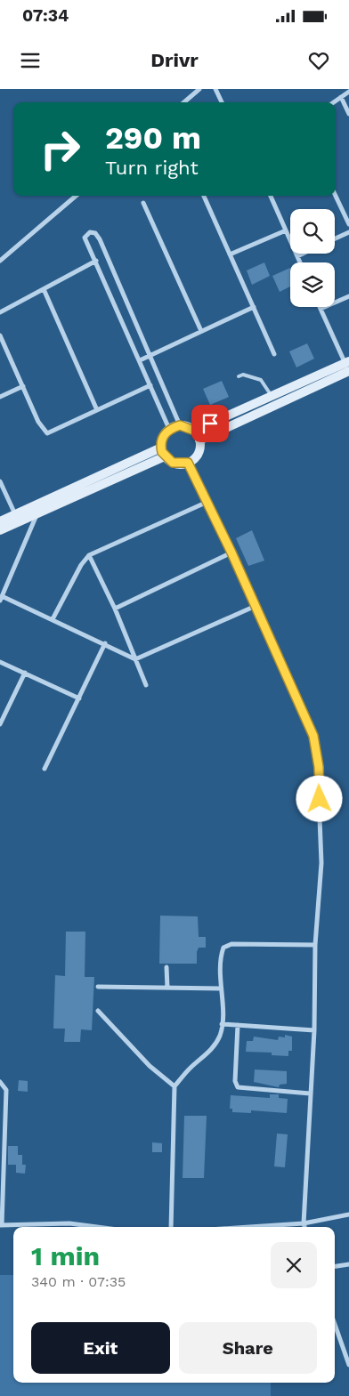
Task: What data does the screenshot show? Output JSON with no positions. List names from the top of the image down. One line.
{"page":{"status":"07:34","header":"Drivr","turn":["290 m","Turn right"],"heading":["1 min","340 m · 07:35"],"buttons":["Exit","Share"]}}
